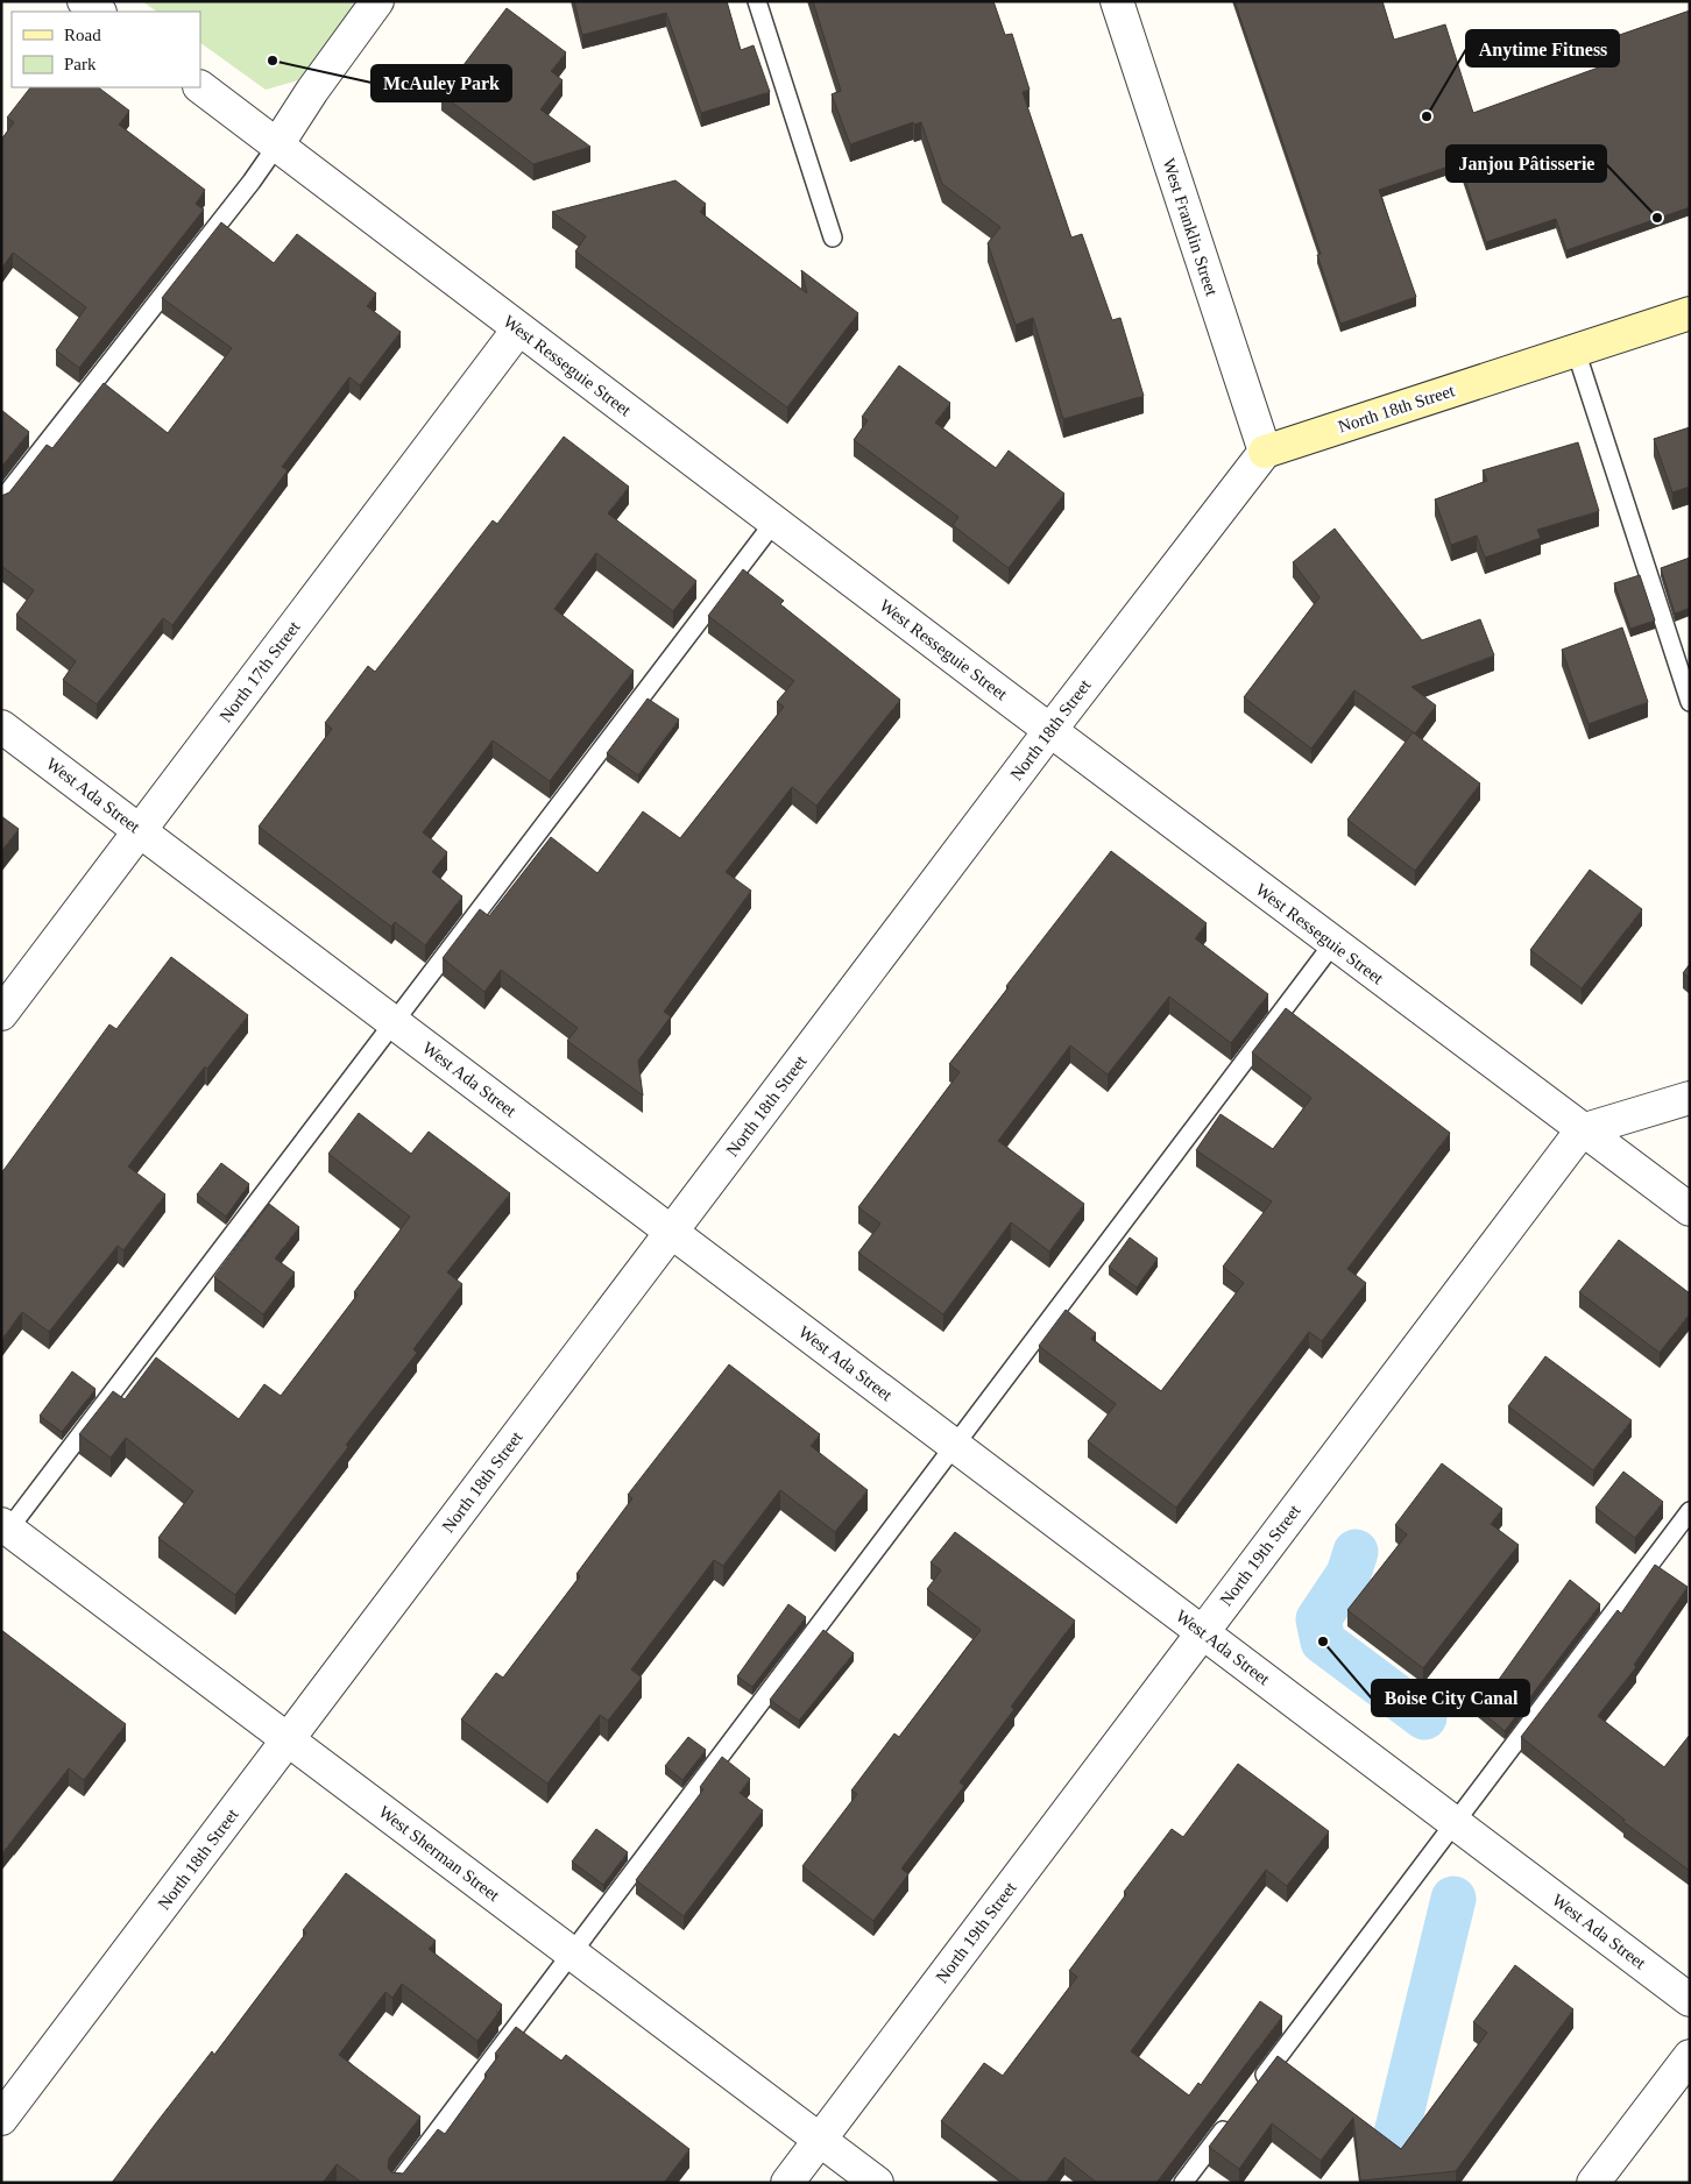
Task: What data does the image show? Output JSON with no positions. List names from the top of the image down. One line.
{"streets":{"street":["West Franklin Street","West Resseguie Street","North 18th Street","North 17th Street","West Ada Street","North 19th Street","West Sherman Street"]},"crossings":[["West Franklin Street","North 18th Street"],["West Resseguie Street","North 18th Street"],["West Resseguie Street","North 17th Street"],["West Resseguie Street","North 19th Street"],["North 18th Street","West Ada Street"],["North 18th Street","West Sherman Street"],["North 17th Street","West Ada Street"],["West Ada Street","North 19th Street"],["North 19th Street","West Sherman Street"]],"places":["McAuley Park","Anytime Fitness","Janjou Pâtisserie","Boise City Canal"],"legend":["Road","Park"]}
